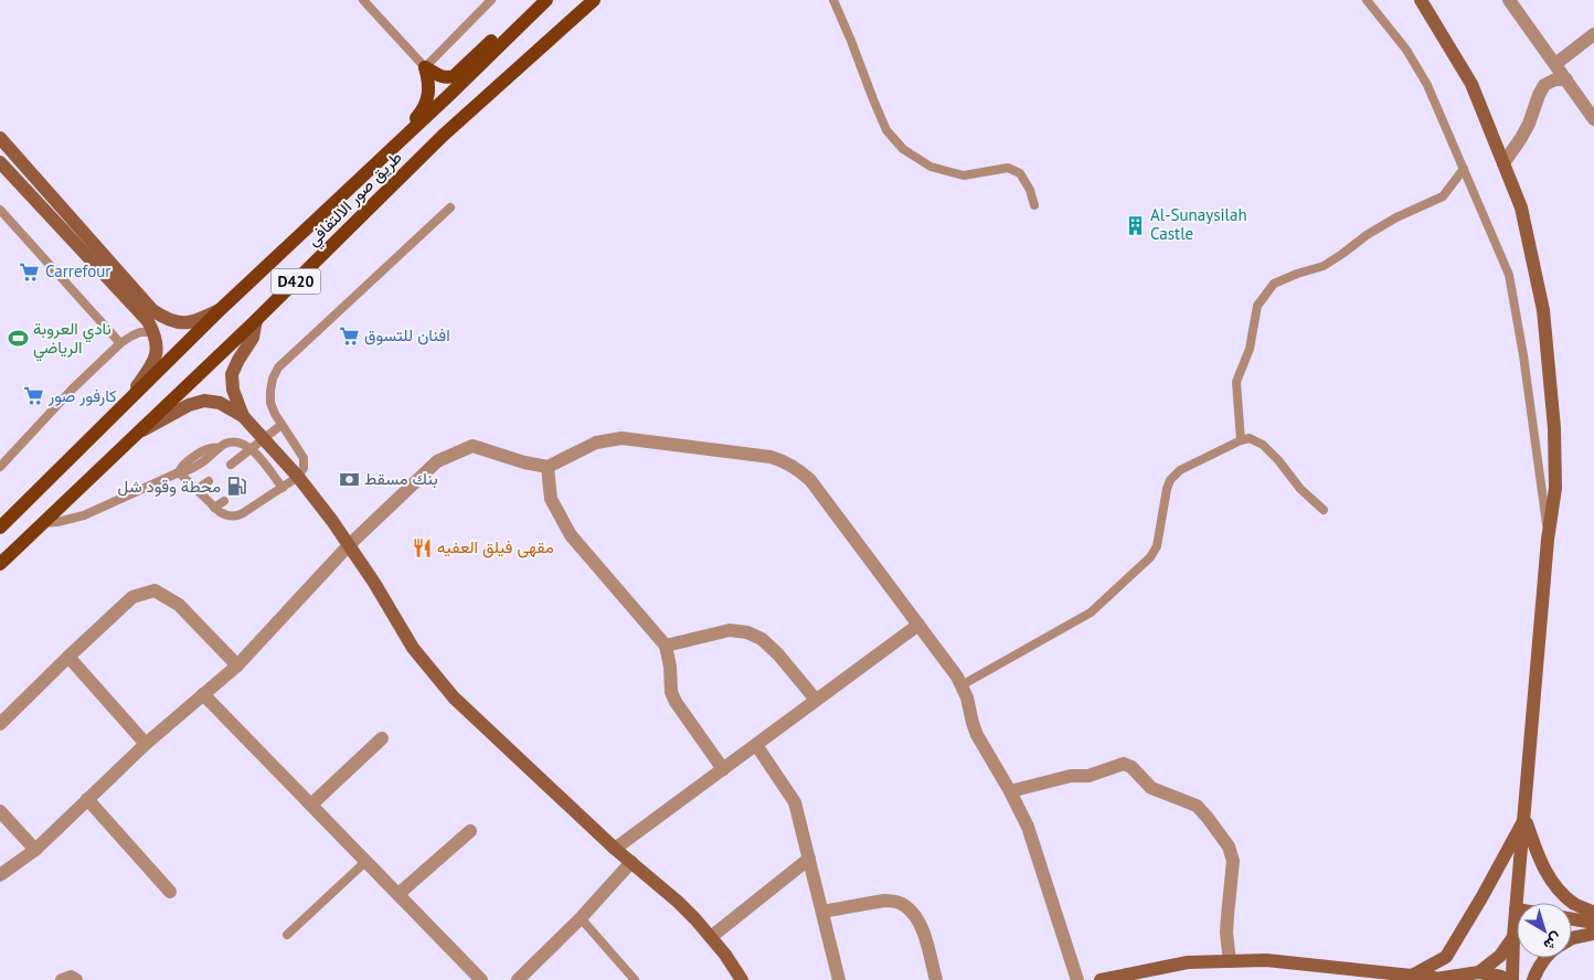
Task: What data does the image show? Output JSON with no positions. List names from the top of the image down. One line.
{"streets":{"main road":["طريق صور الالتفافي","D420"]},"places":{"building":["Al-Sunaysilah Castle"],"supermarket":["Carrefour","افنان للتسوق","كارفور صور"],"sports":["نادي العروبة الرياضي"],"bank":["بنك مسقط"],"fuel station":["محطة وقود شل"],"restaurant":["مقهى فيلق العفيه"]},"north":"bottom right"}
